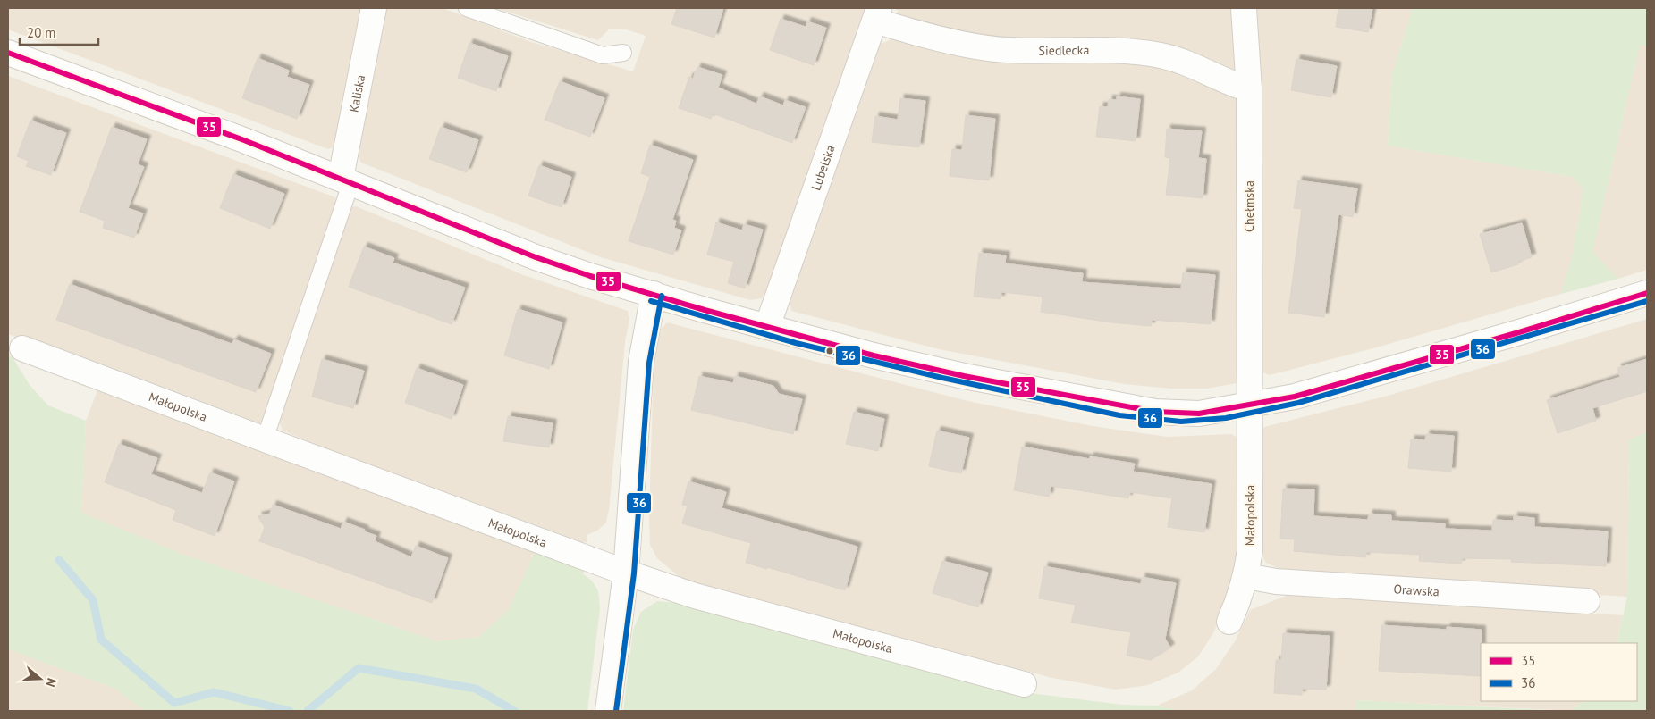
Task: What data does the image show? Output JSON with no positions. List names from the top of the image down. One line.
{"streets":{"street":["Siedlecka","Kaliska","Lubelska","Chełmska","Małopolska","Orawska"]},"crossings":[["Siedlecka","Lubelska"],["Siedlecka","Chełmska"],["Chełmska","Małopolska"],["Małopolska","Orawska"]],"lines":["transit line 35","transit line 36"],"legend":["35","36"],"scale_bar":"20 m","north":"right"}
